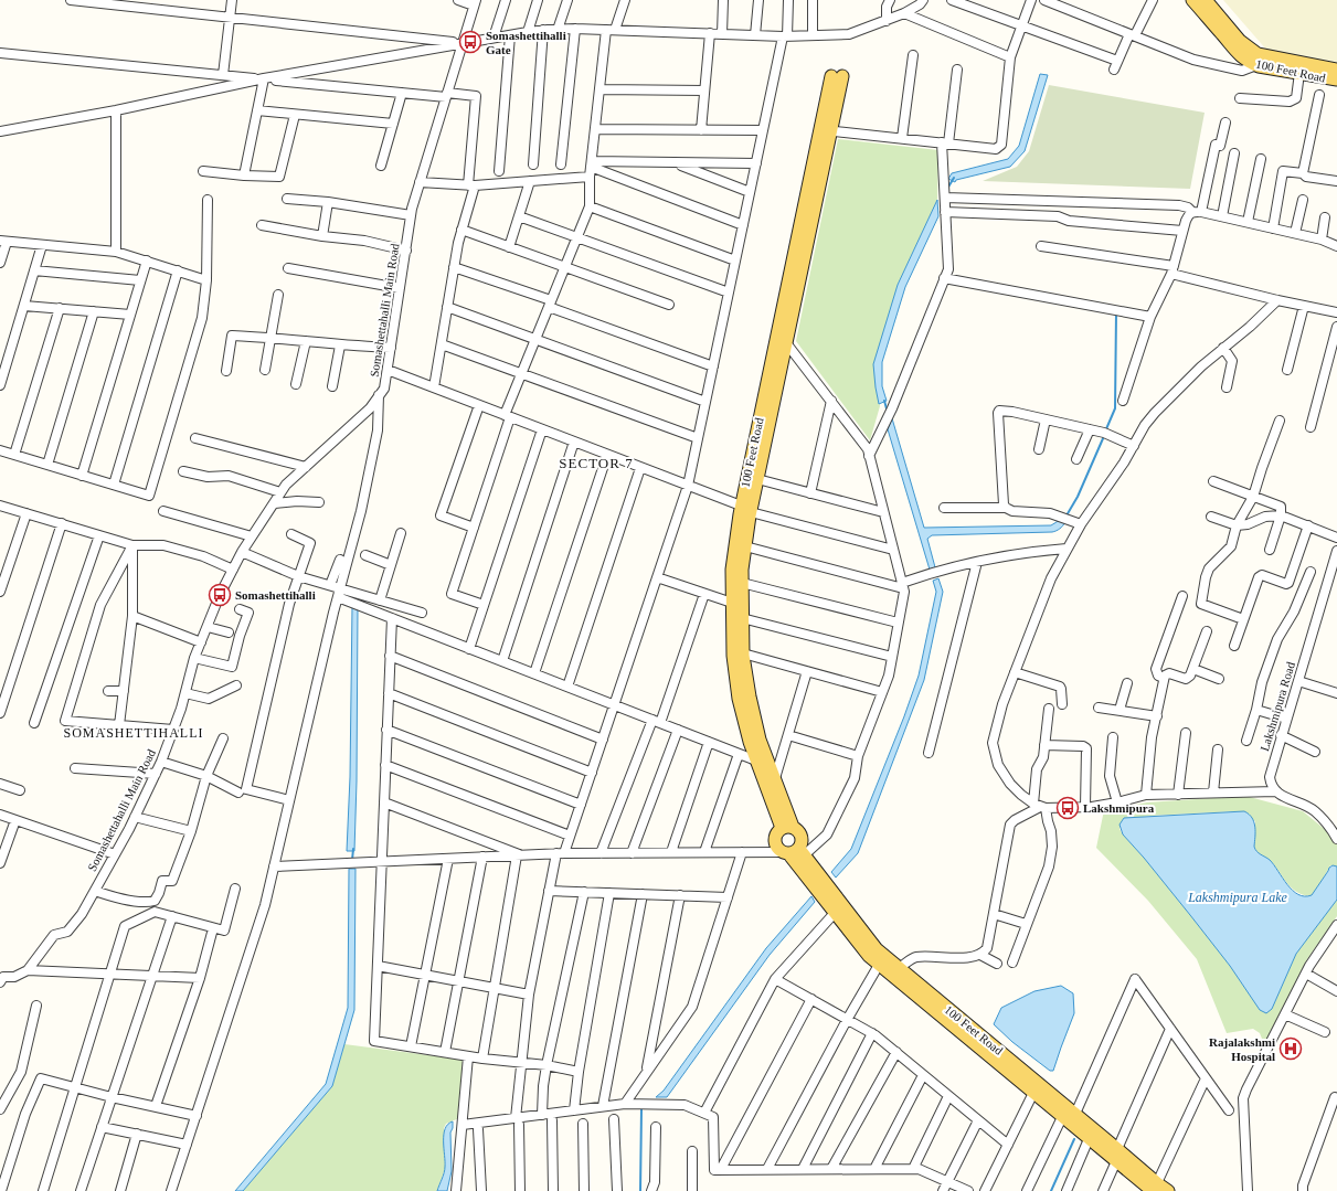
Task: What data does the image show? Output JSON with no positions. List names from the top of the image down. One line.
{"streets":{"main road":["100 Feet Road"],"street":["Somashettahalli Main Road","Lakshmipura Road"]},"districts":["SECTOR 7","SOMASHETTIHALLI"],"water":["Lakshmipura Lake"],"places":{"bus stop":["Somashettihalli Gate","Somashettihalli","Lakshmipura"],"hospital":["Rajalakshmi Hospital"]}}
